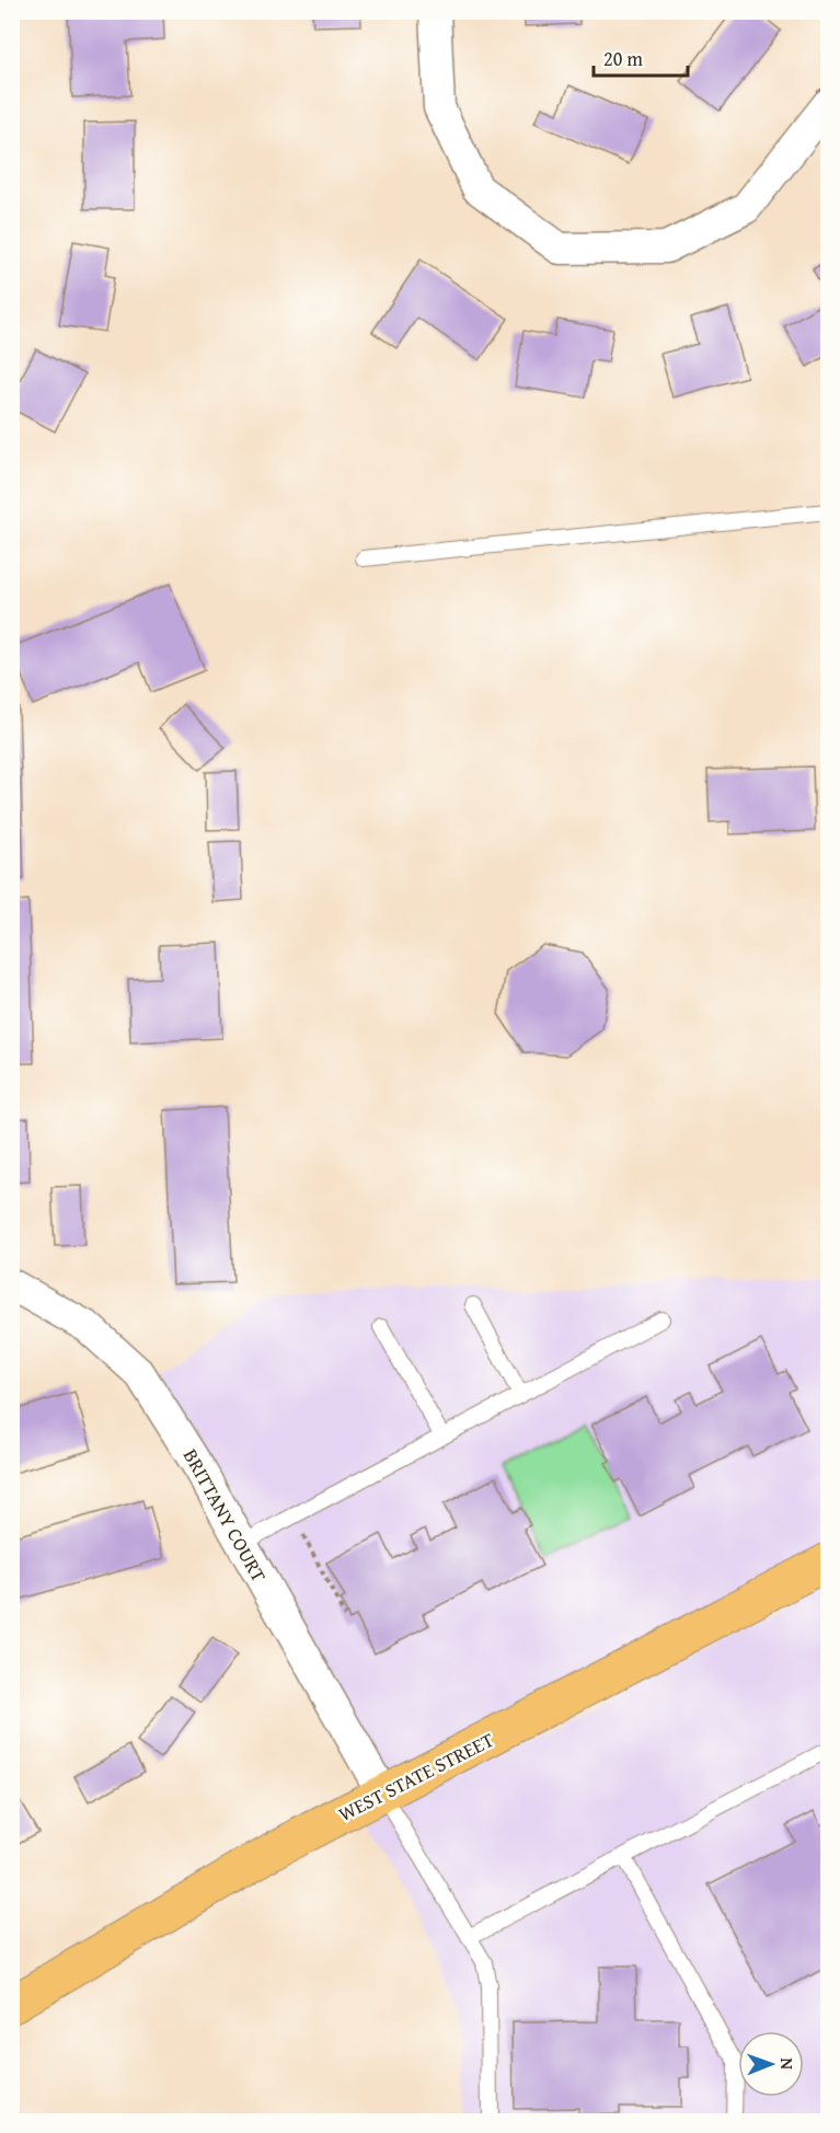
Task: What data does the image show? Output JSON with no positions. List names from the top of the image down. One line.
{"streets":{"main road":["WEST STATE STREET"],"street":["BRITTANY COURT"]},"crossings":[["BRITTANY COURT","WEST STATE STREET"]],"scale_bar":"20 m","north":"right"}
